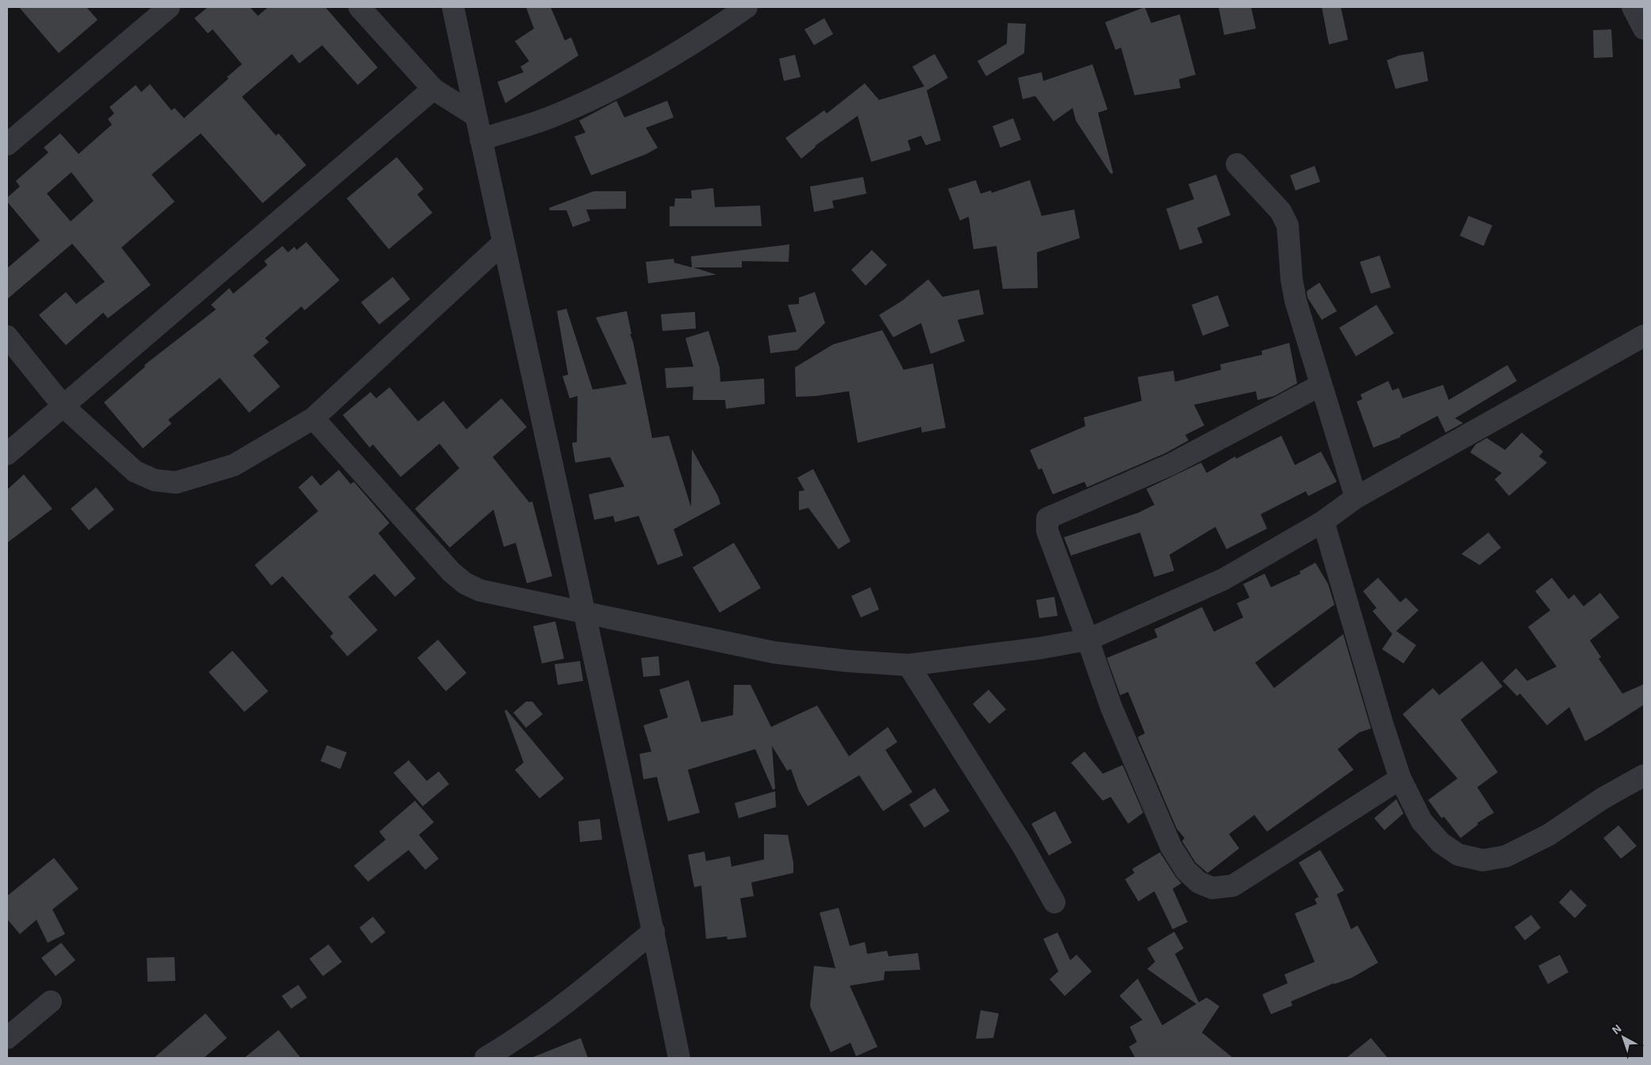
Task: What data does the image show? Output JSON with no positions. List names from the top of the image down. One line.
{"north":"top left"}
